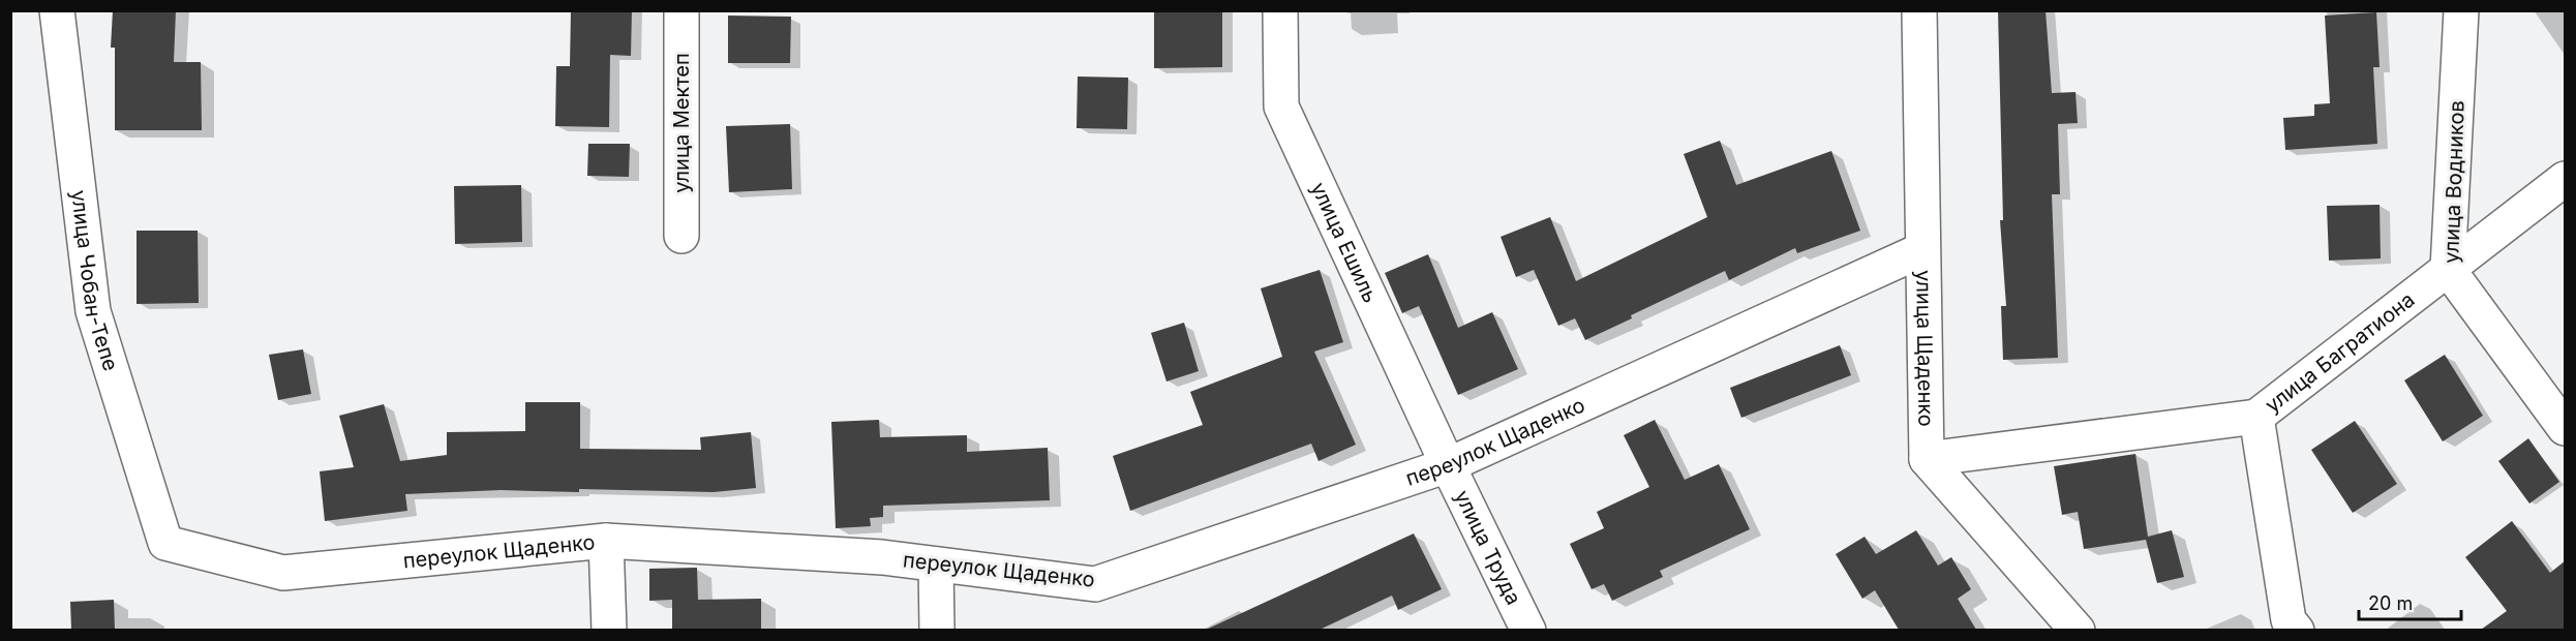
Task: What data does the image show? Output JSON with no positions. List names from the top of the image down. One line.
{"streets":{"street":["улица Мектеп","улица Водников","улица Ешиль","улица Чобан-Тепе","улица Щаденко","улица Багратиона","переулок Щаденко","улица Труда"]},"crossings":[["улица Водников","улица Багратиона"],["улица Ешиль","переулок Щаденко"],["улица Ешиль","улица Труда"],["улица Чобан-Тепе","переулок Щаденко"],["улица Щаденко","переулок Щаденко"],["переулок Щаденко","улица Труда"]],"scale_bar":"20 m"}
